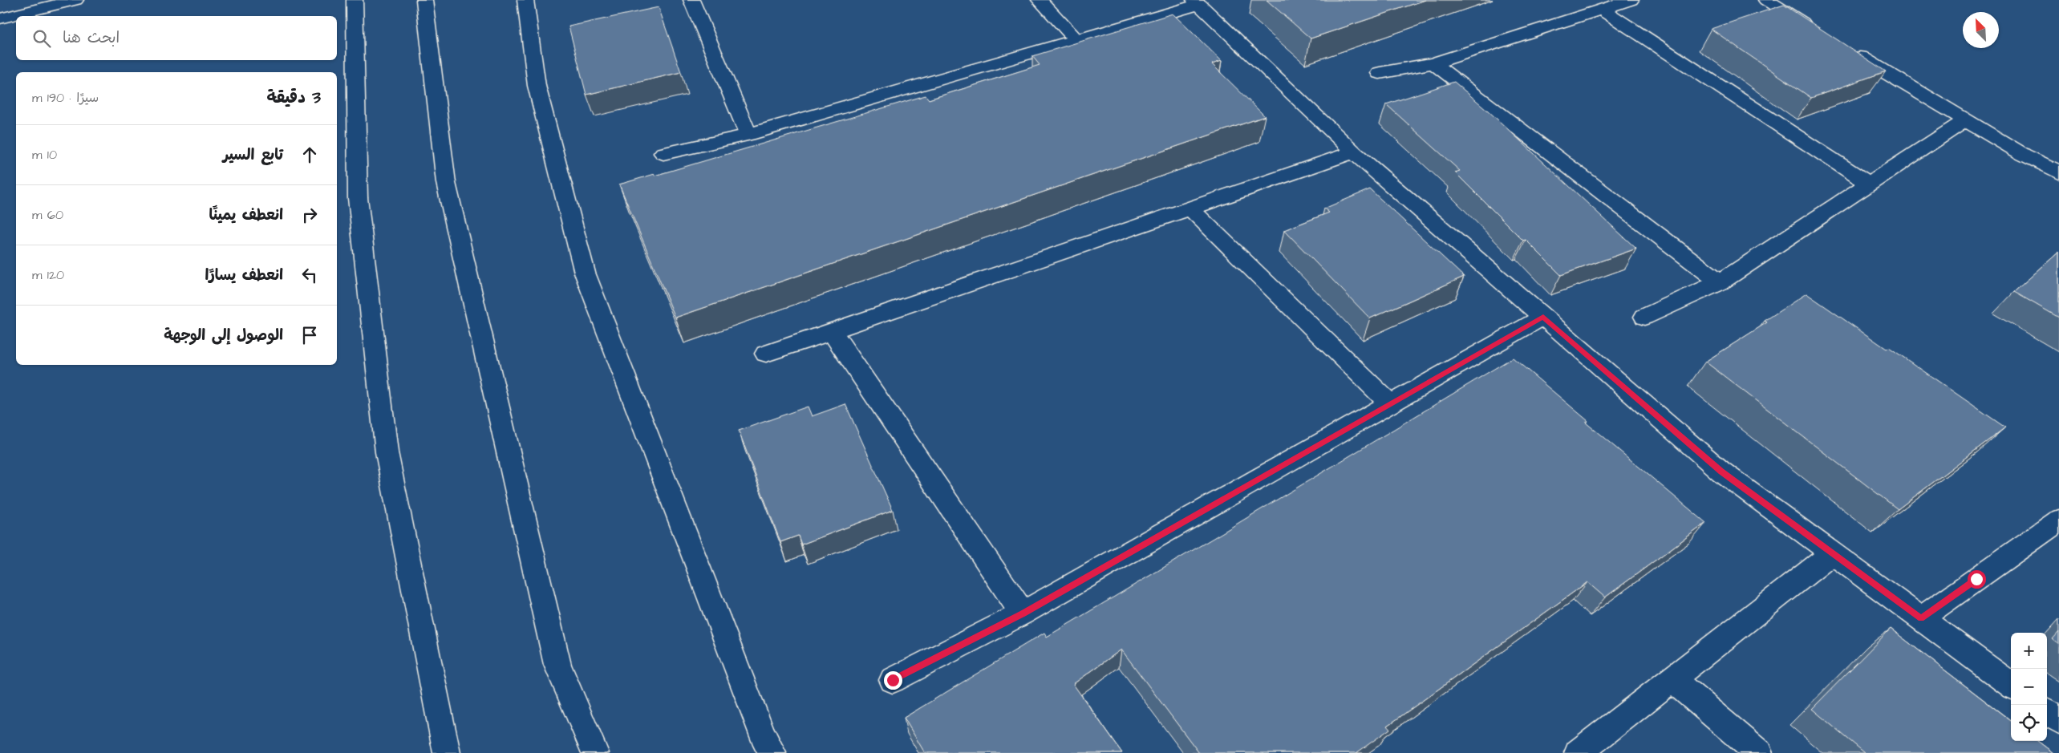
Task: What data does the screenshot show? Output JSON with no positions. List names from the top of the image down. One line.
{"north":"top left","page":{"search":"ابحث هنا","heading":["3 دقيقة","سيرًا · 190 m"],"list":[["تابع السير","10 m"],["انعطف يمينًا","60 m"],["انعطف يسارًا","120 m"],"الوصول إلى الوجهة"],"map_buttons":["+","−"]}}
